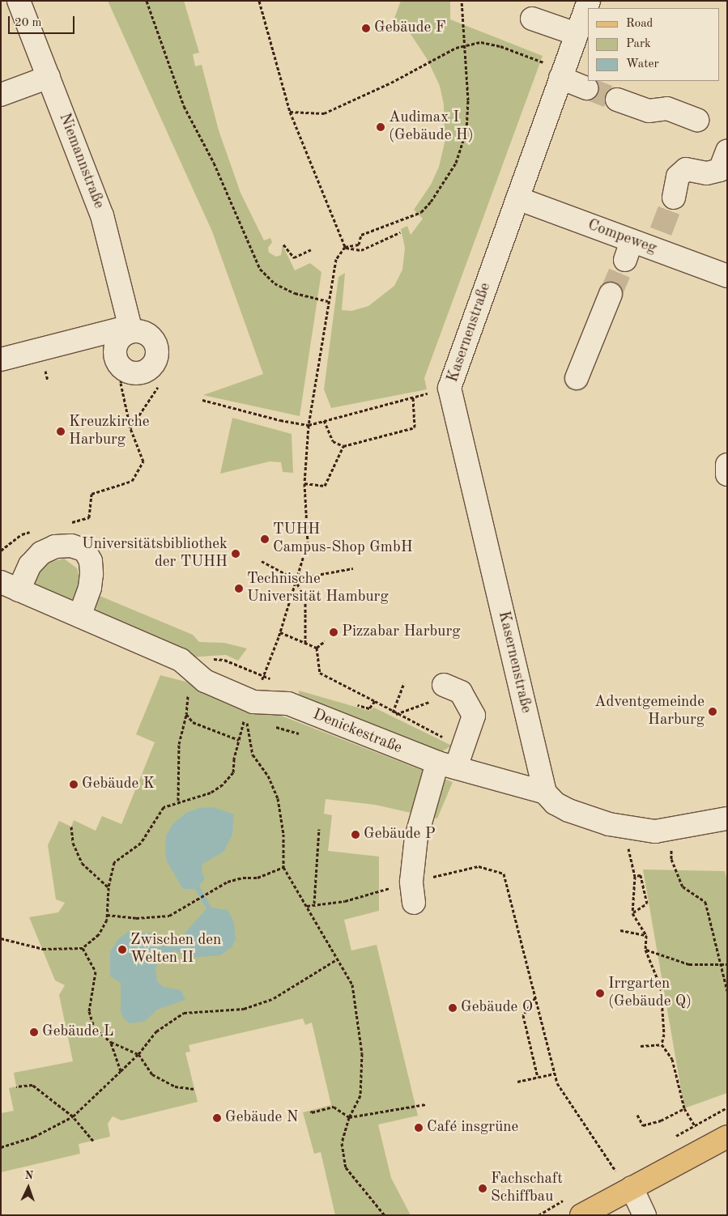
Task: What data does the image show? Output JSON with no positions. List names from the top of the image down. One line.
{"streets":{"street":["Niemannstraße","Compeweg","Kasernenstraße","Denickestraße"]},"crossings":[["Compeweg","Kasernenstraße"],["Kasernenstraße","Denickestraße"]],"places":["Gebäude F","Audimax I (Gebäude H)","Kreuzkirche Harburg","TUHH Campus-Shop GmbH","Universitätsbibliothek der TUHH","Technische Universität Hamburg","Pizzabar Harburg","Adventgemeinde Harburg","Gebäude K","Gebäude P","Zwischen den Welten II","Irrgarten (Gebäude Q)","Gebäude O","Gebäude L","Gebäude N","Café insgrüne","Fachschaft Schiffbau"],"legend":["Road","Park","Water"],"scale_bar":"20 m","north":"top"}
